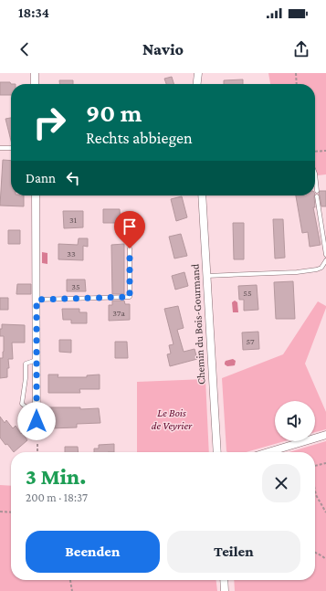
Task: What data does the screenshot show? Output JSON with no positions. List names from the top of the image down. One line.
{"streets":{"street":["Chemin du Bois-Gourmand"]},"parks":["Le Bois de Veyrier"],"house_numbers":["31","33","35","55","37a","57"],"page":{"status":"18:34","header":"Navio","turn":["90 m","Rechts abbiegen"],"then":"Dann","heading":["3 Min.","200 m · 18:37"],"buttons":["Beenden","Teilen"]}}
